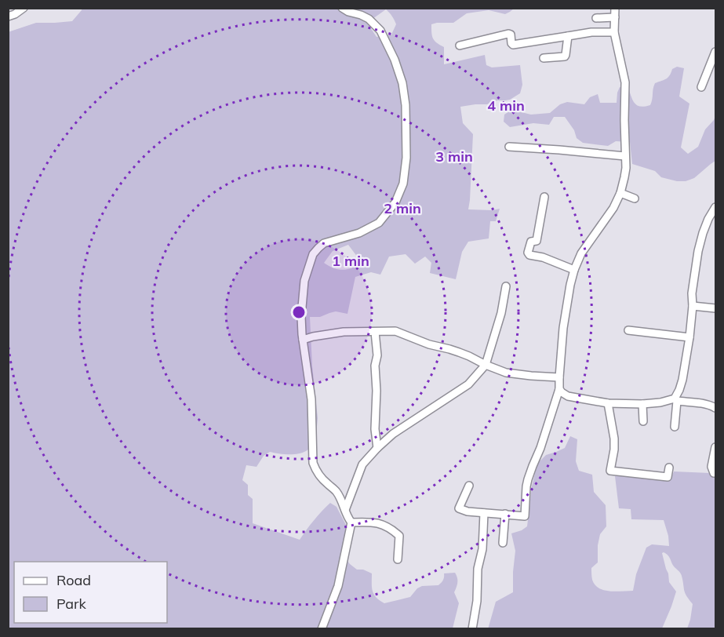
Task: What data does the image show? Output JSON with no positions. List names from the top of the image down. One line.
{"legend":["Road","Park"],"rings":["4 min","3 min","2 min","1 min"]}
